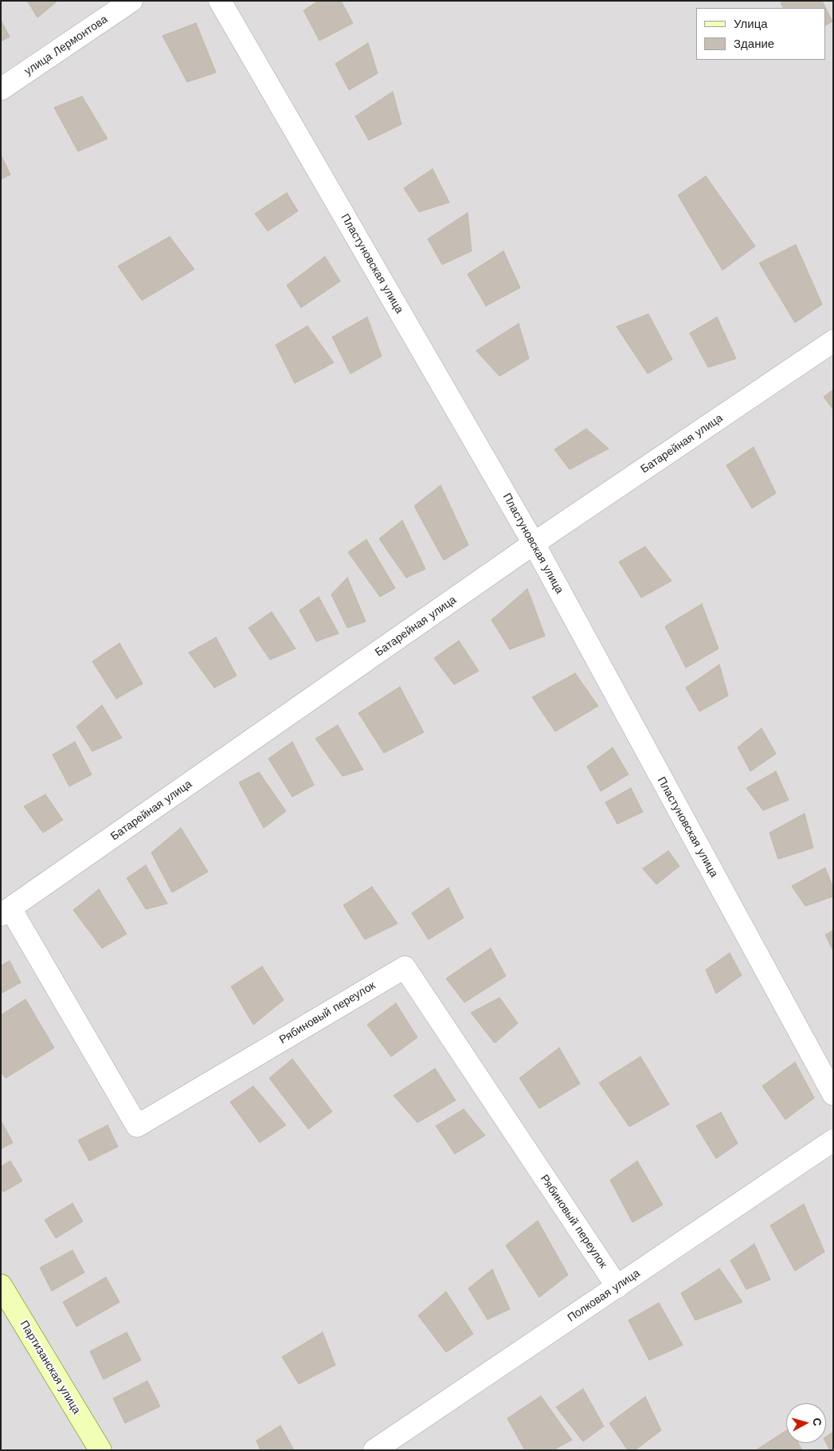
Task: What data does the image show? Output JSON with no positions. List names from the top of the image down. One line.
{"streets":{"street":["улица Лермонтова","Пластуновская улица","Батарейная улица","Рябиновый переулок","Полковая улица","Партизанская улица"]},"crossings":[["Пластуновская улица","Батарейная улица"],["Батарейная улица","Рябиновый переулок"],["Рябиновый переулок","Полковая улица"]],"legend":["Улица","Здание"],"north":"right"}
